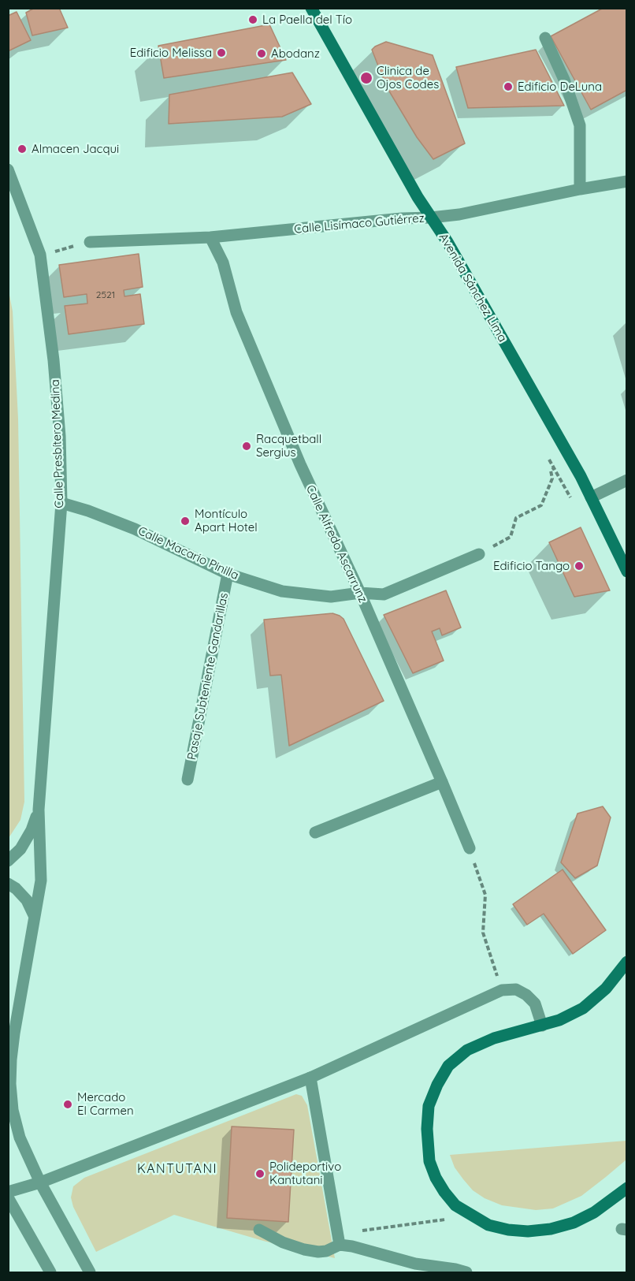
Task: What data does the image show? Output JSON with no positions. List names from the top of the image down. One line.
{"streets":{"main road":["Avenida Sánchez Lima"],"street":["Calle Lisímaco Gutiérrez","Calle Presbítero Medina","Calle Alfredo Ascarrunz","Calle Macario Pinilla","Pasaje Subteniente Gandarillas"]},"crossings":[["Calle Lisímaco Gutiérrez","Avenida Sánchez Lima"],["Calle Lisímaco Gutiérrez","Calle Alfredo Ascarrunz"],["Calle Presbítero Medina","Calle Macario Pinilla"],["Calle Alfredo Ascarrunz","Calle Macario Pinilla"],["Calle Macario Pinilla","Pasaje Subteniente Gandarillas"]],"districts":["KANTUTANI"],"places":["La Paella del Tío","Edificio Melissa","Abodanz","Clinica de Ojos Codes","Edificio DeLuna","Almacen Jacqui","Racquetball Sergius","Montículo Apart Hotel","Edificio Tango","Mercado El Carmen","Polideportivo Kantutani"],"house_numbers":["2521"]}
